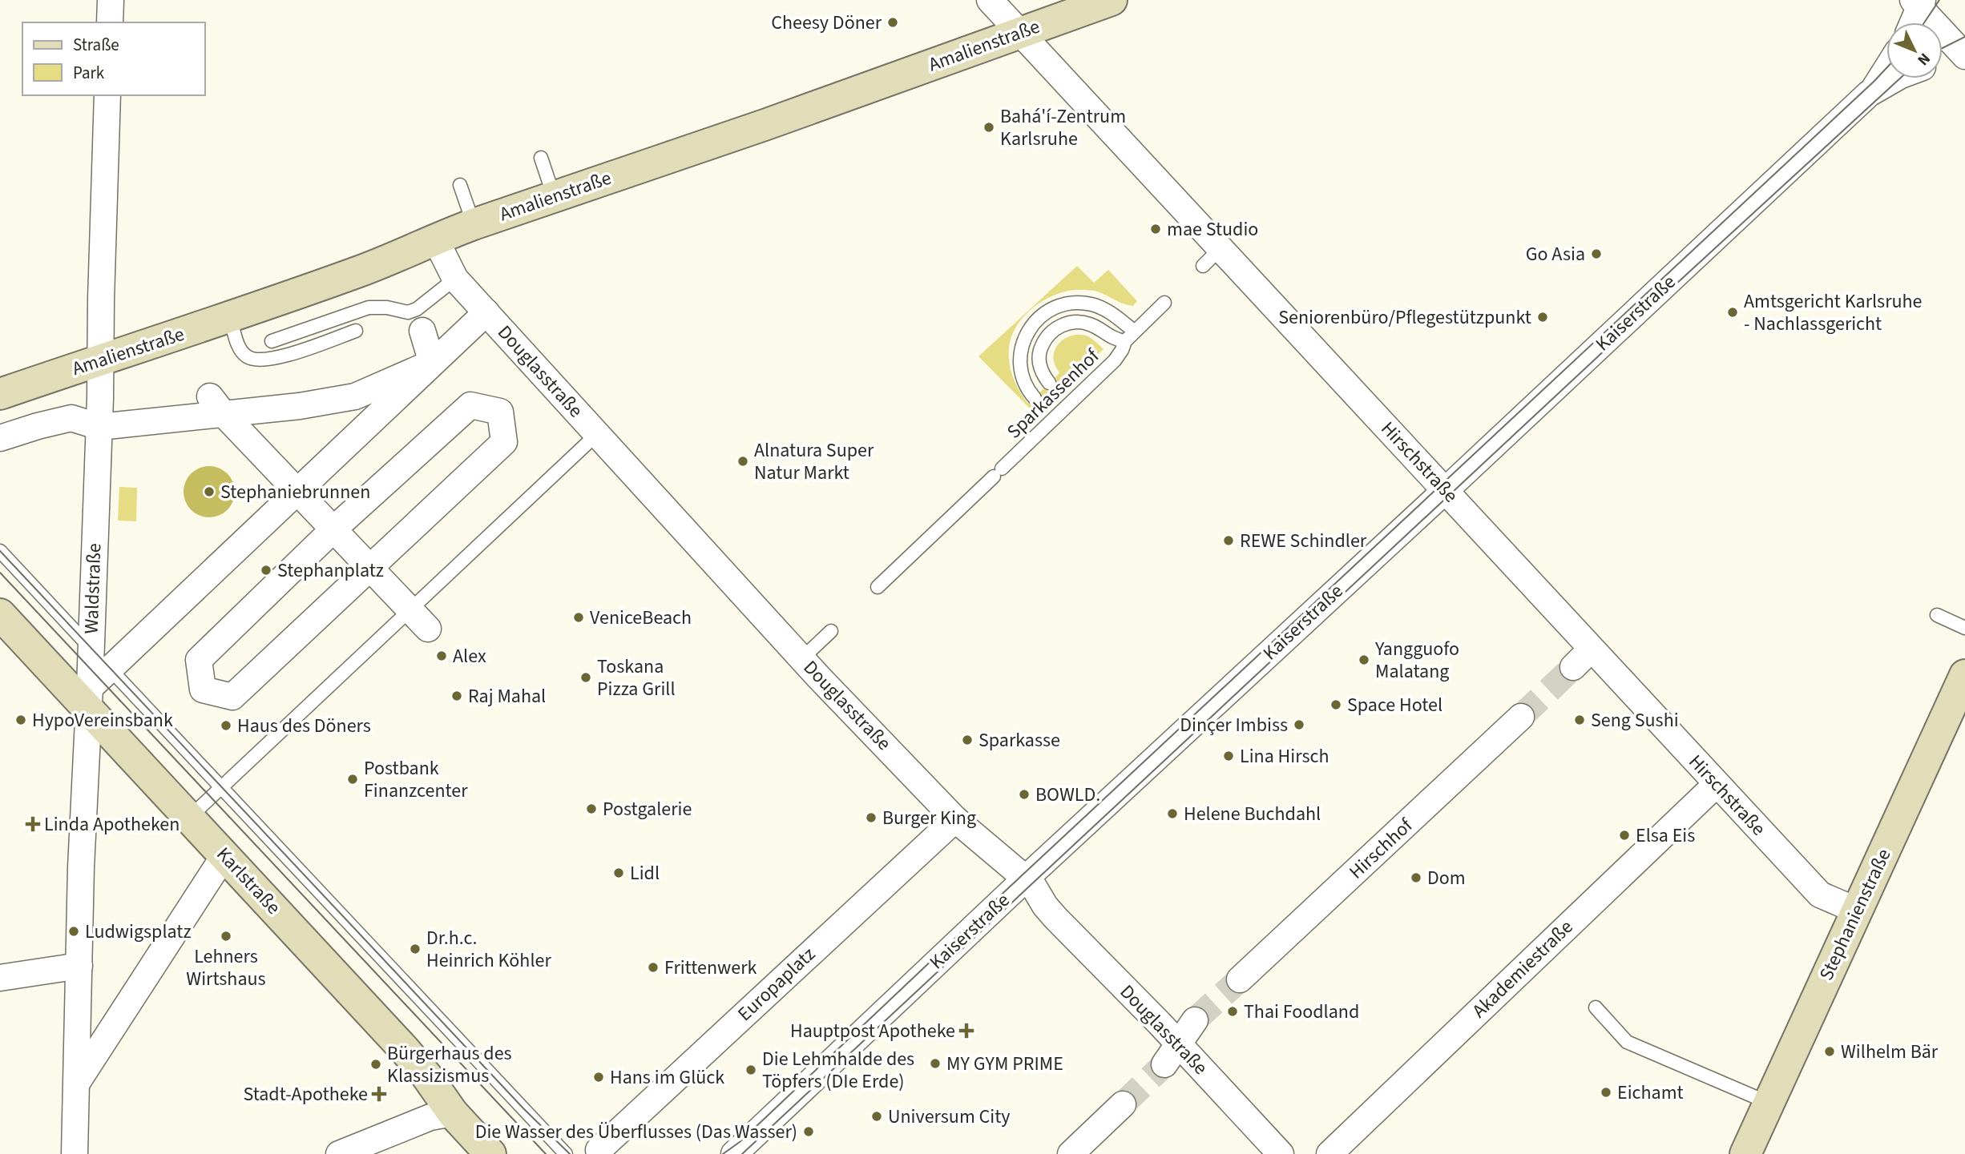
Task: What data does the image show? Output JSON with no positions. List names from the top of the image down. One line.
{"streets":{"main road":["Amalienstraße","Karlstraße","Stephanienstraße"],"street":["Kaiserstraße","Douglasstraße","Hirschstraße","Waldstraße","Hirschhof","Akademiestraße","Europaplatz"],"lane":["Sparkassenhof"]},"crossings":[["Amalienstraße","Douglasstraße"],["Amalienstraße","Hirschstraße"],["Amalienstraße","Waldstraße"],["Kaiserstraße","Douglasstraße"],["Kaiserstraße","Hirschstraße"],["Douglasstraße","Europaplatz"],["Hirschstraße","Stephanienstraße"],["Hirschstraße","Akademiestraße"],["Waldstraße","Karlstraße"]],"places":{"other":["Cheesy Döner","Bahá'í-Zentrum Karlsruhe","mae Studio","Go Asia","Amtsgericht Karlsruhe - Nachlassgericht","Seniorenbüro/Pflegestützpunkt","Alnatura Super Natur Markt","Stephaniebrunnen","REWE Schindler","Stephanplatz","VeniceBeach","Alex","Yangguofo Malatang","Toskana Pizza Grill","Raj Mahal","Space Hotel","HypoVereinsbank","Seng Sushi","Dinçer Imbiss","Haus des Döners","Sparkasse","Lina Hirsch","Postbank Finanzcenter","BOWLD.","Postgalerie","Helene Buchdahl","Burger King","Elsa Eis","Lidl","Dom","Ludwigsplatz","Lehners Wirtshaus","Dr.h.c. Heinrich Köhler","Frittenwerk","Thai Foodland","Wilhelm Bär","MY GYM PRIME","Bürgerhaus des Klassizismus","Die Lehmhalde des Töpfers (DIe Erde)","Hans im Glück","Eichamt","Universum City","Die Wasser des Überflusses (Das Wasser)"],"health":["Linda Apotheken","Hauptpost Apotheke","Stadt-Apotheke"]},"legend":["Straße","Park"],"north":"bottom right"}
